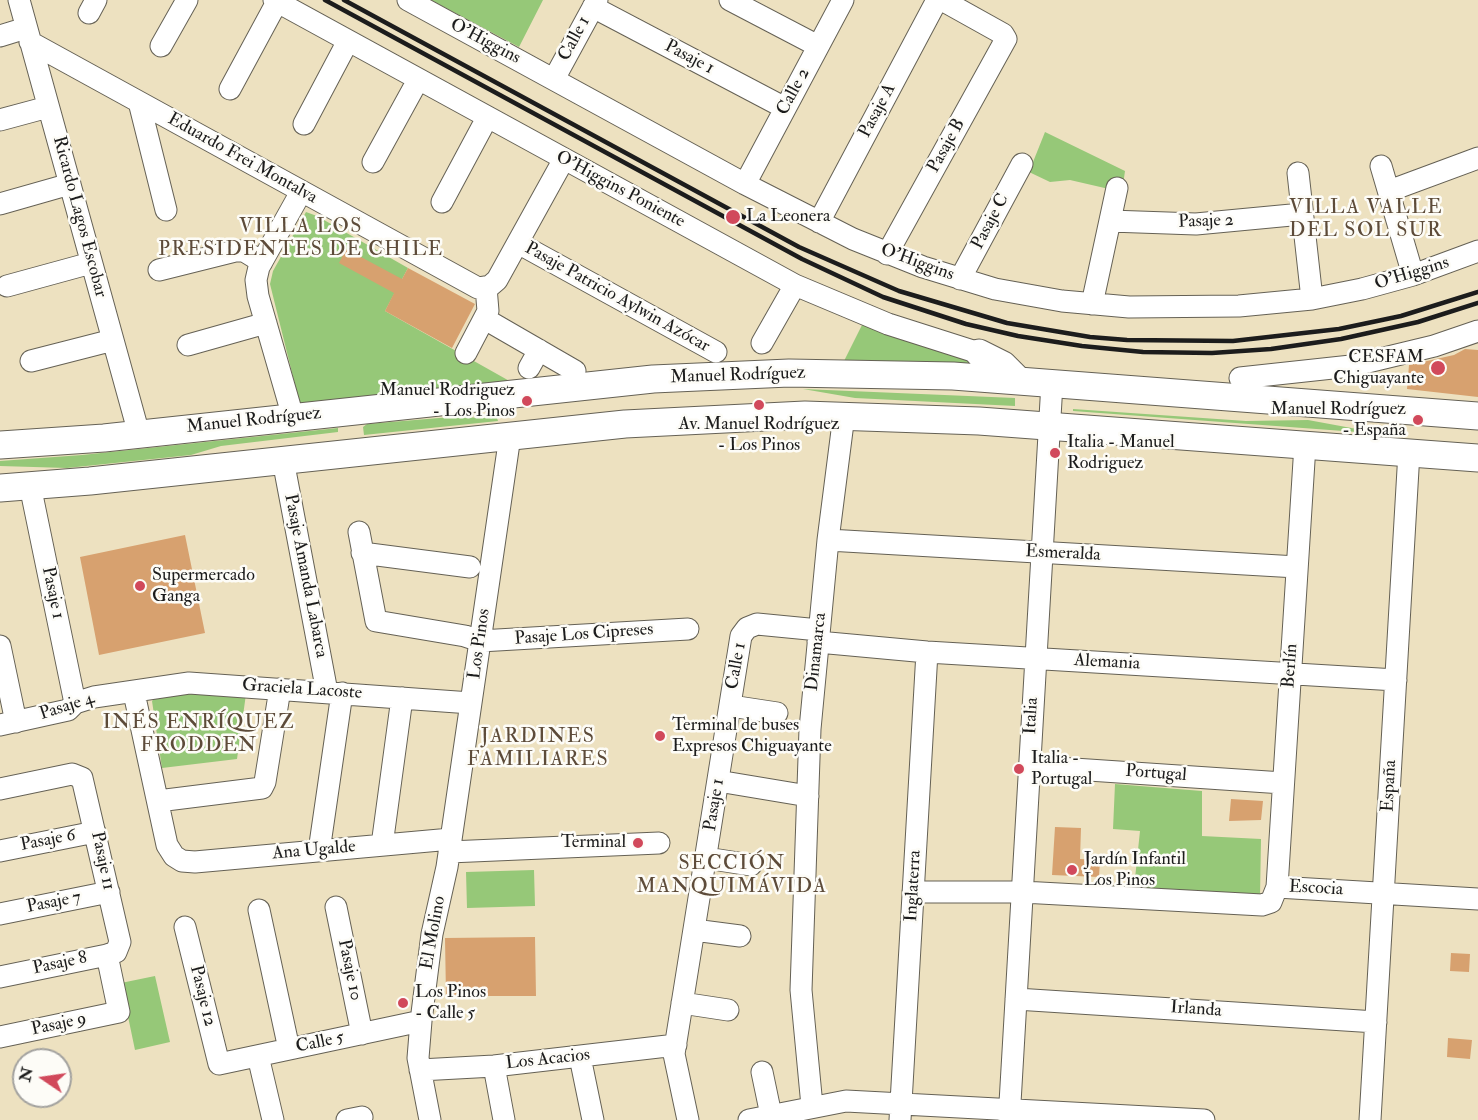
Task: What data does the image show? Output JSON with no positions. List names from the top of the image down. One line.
{"streets":{"main road":["Manuel Rodríguez"],"street":["Calle 1","O'Higgins","Pasaje 1","Calle 2","Pasaje A","Pasaje B","Eduardo Frei Montalva","O'Higgins Poniente","Ricardo Lagos Escobar","Pasaje C","Pasaje 2","Pasaje Patricio Aylwin Azócar","Esmeralda","Pasaje Amanda Labarca","Pasaje Los Cipreses","Los Pinos","Dinamarca","Alemania","Berlín","Graciela Lacoste","Pasaje 4","Italia","Portugal","España","Pasaje 6","Ana Ugalde","Pasaje 11","Inglaterra","Escocia","Pasaje 7","El Molino","Pasaje 8","Pasaje 10","Pasaje 12","Irlanda","Pasaje 9","Calle 5","Los Acacios"]},"crossings":[["Calle 1","O'Higgins"],["Calle 1","Pasaje 1"],["Calle 1","Dinamarca"],["Calle 1","Alemania"],["O'Higgins","Calle 2"],["O'Higgins","Pasaje A"],["O'Higgins","Pasaje B"],["O'Higgins","Pasaje C"],["Pasaje 1","Calle 2"],["Pasaje 1","Pasaje 4"],["Pasaje 1","Los Acacios"],["Eduardo Frei Montalva","Ricardo Lagos Escobar"],["Ricardo Lagos Escobar","Manuel Rodríguez"],["Manuel Rodríguez","Italia"],["Esmeralda","Dinamarca"],["Esmeralda","Berlín"],["Esmeralda","Italia"],["Pasaje Amanda Labarca","Graciela Lacoste"],["Pasaje Amanda Labarca","Ana Ugalde"],["Pasaje Los Cipreses","Los Pinos"],["Los Pinos","Graciela Lacoste"],["Los Pinos","Ana Ugalde"],["Los Pinos","El Molino"],["Dinamarca","Alemania"],["Alemania","Berlín"],["Alemania","Italia"],["Alemania","España"],["Alemania","Inglaterra"],["Berlín","Portugal"],["Berlín","Escocia"],["Graciela Lacoste","Pasaje 4"],["Italia","Portugal"],["Italia","Escocia"],["Italia","Irlanda"],["España","Escocia"],["España","Irlanda"],["Pasaje 6","Pasaje 11"],["Ana Ugalde","El Molino"],["Pasaje 11","Pasaje 7"],["Pasaje 11","Pasaje 8"],["Pasaje 11","Pasaje 9"],["Inglaterra","Escocia"],["El Molino","Calle 5"],["El Molino","Los Acacios"],["Pasaje 8","Pasaje 9"],["Pasaje 10","Calle 5"],["Pasaje 12","Calle 5"]],"districts":["VILLA VALLE DEL SOL SUR","VILLA LOS PRESIDENTES DE CHILE","INÉS ENRÍQUEZ FRODDEN","JARDINES FAMILIARES","SECCIÓN MANQUIMÁVIDA"],"places":["La Leonera","CESFAM Chiguayante","Manuel Rodriguez - Los Pinos","Av. Manuel Rodríguez - Los Pinos","Manuel Rodríguez - España","Italia - Manuel Rodriguez","Supermercado Ganga","Terminal de buses Expresos Chiguayante","Italia - Portugal","Terminal","Jardín Infantil Los Pinos","Los Pinos - Calle 5"],"north":"left"}
